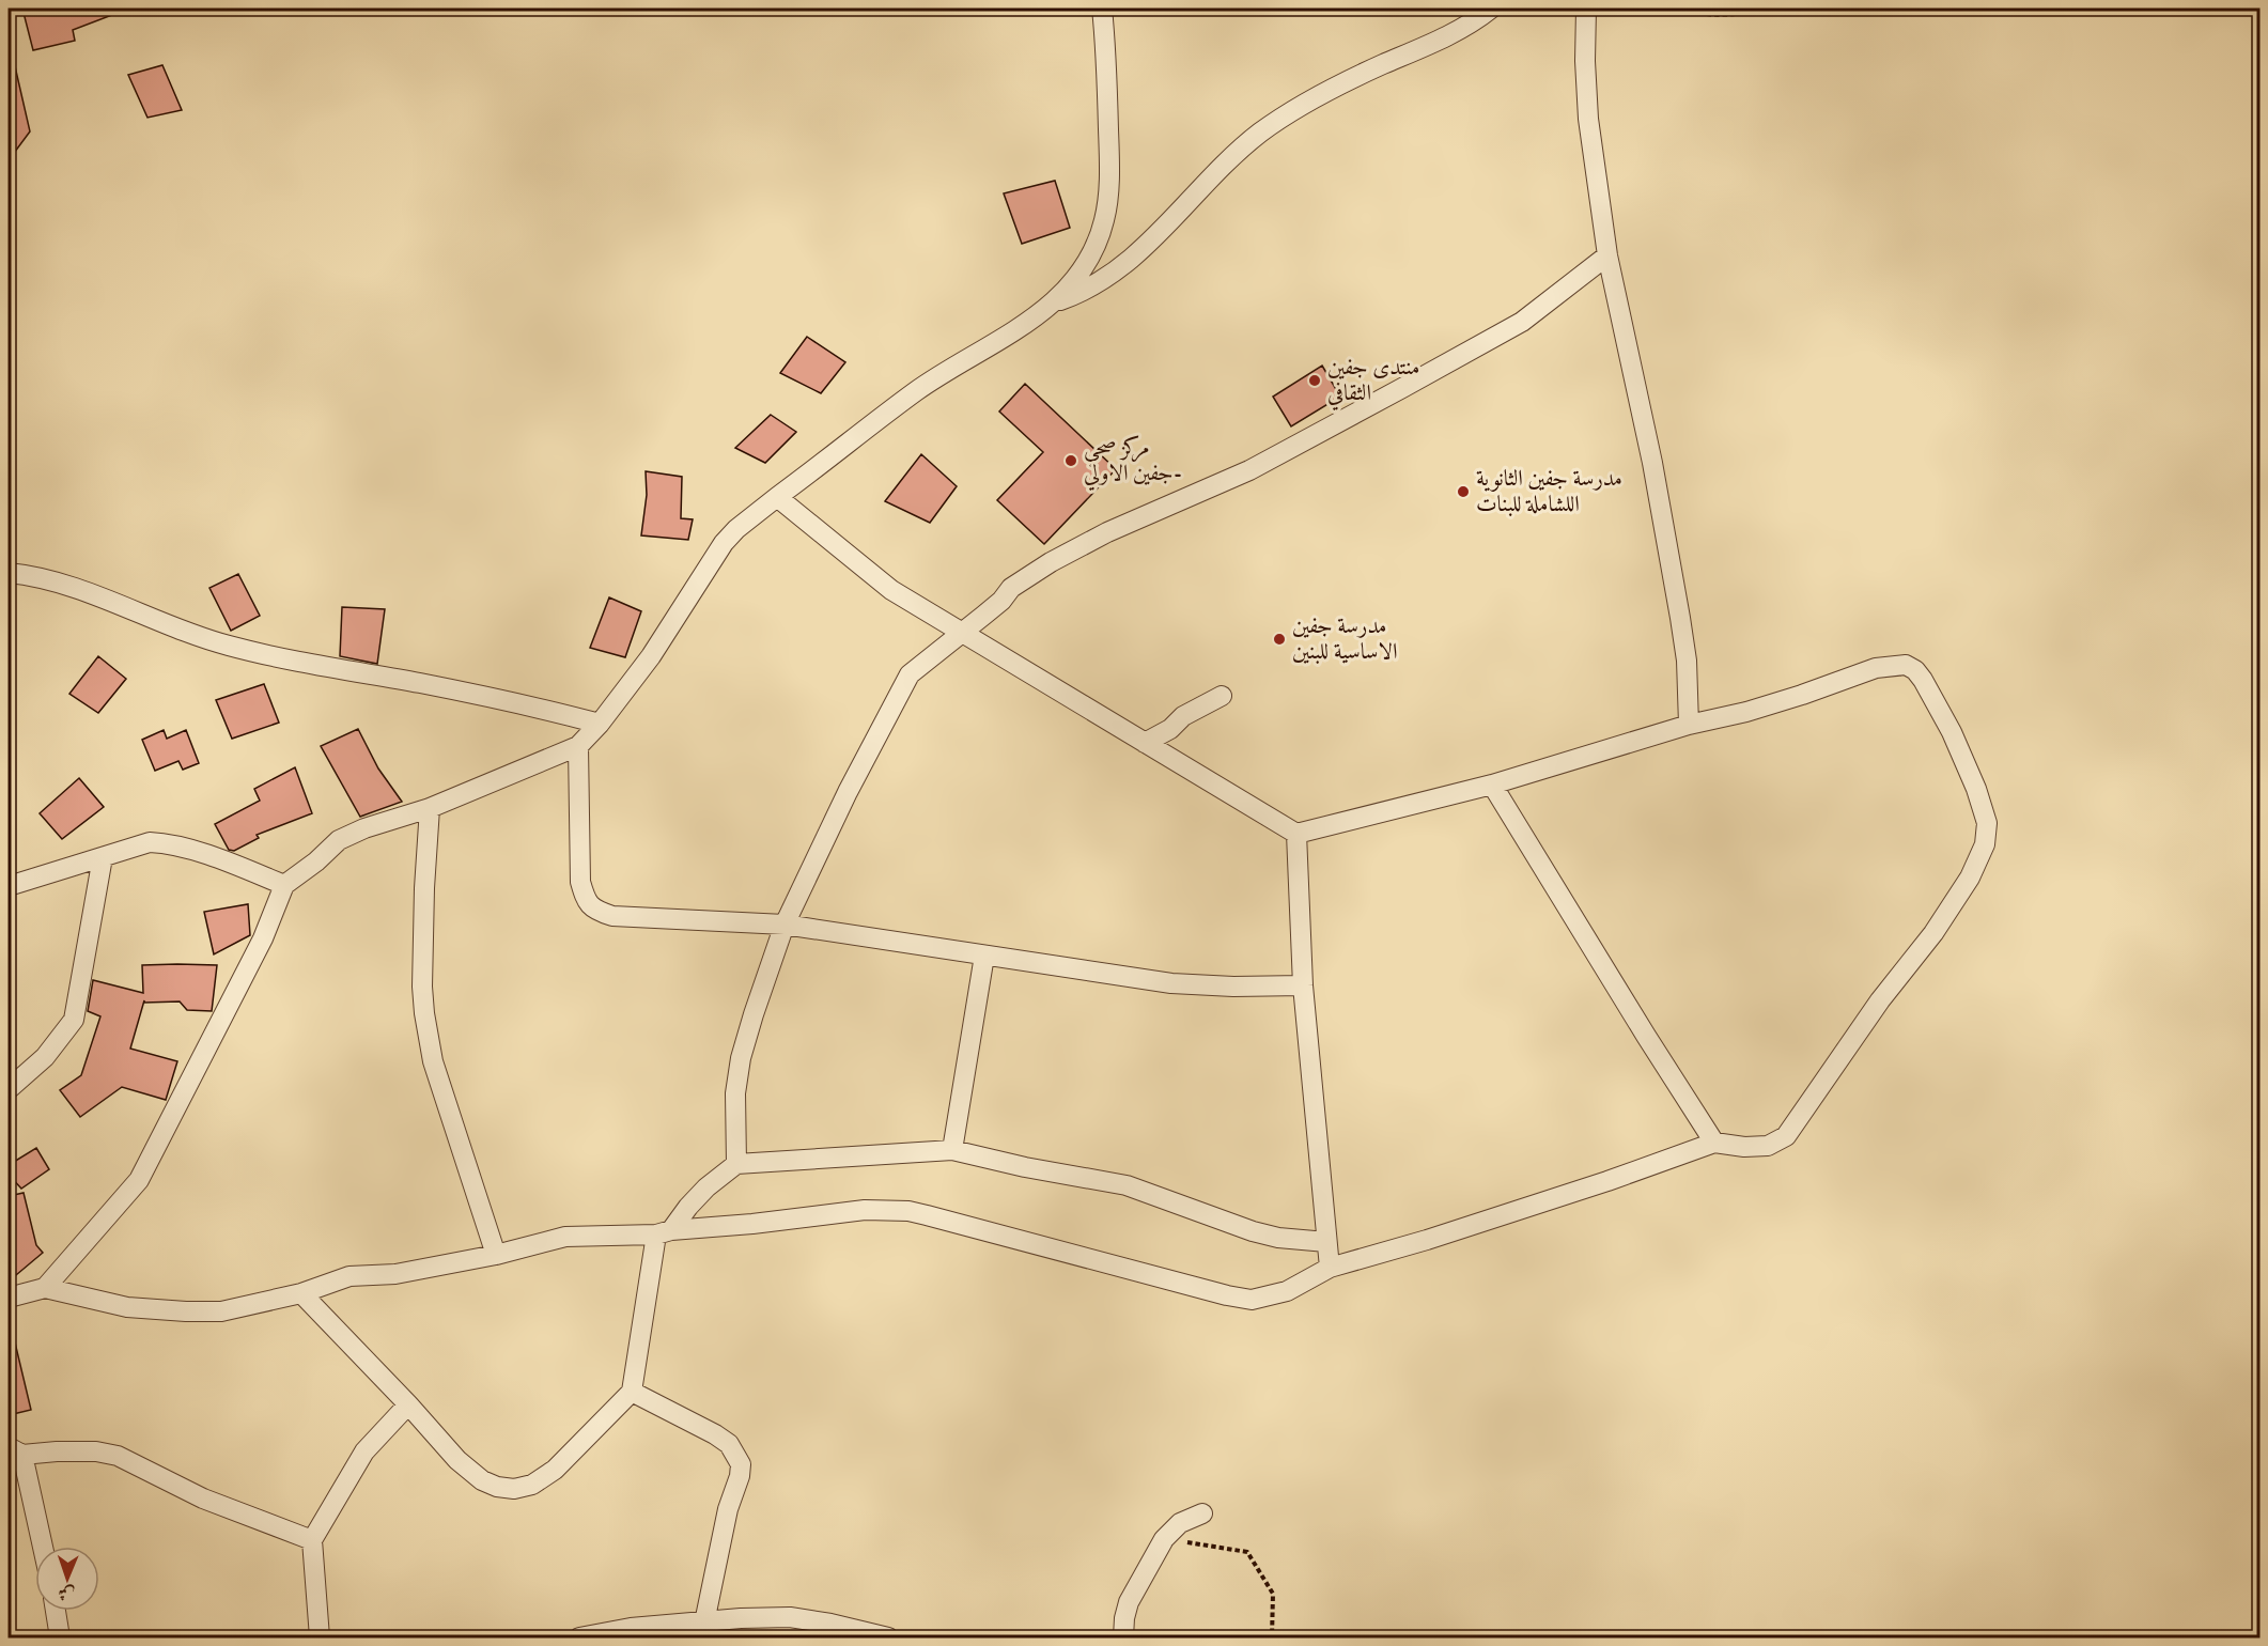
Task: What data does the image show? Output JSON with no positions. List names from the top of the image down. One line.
{"places":["منتدى جفين الثقافي","مركز صحي جفين الاولي-","مدرسة جفين الثانوية اللشاملة للبنات","مدرسة جفين الاساسية للبنين"],"north":"bottom"}
